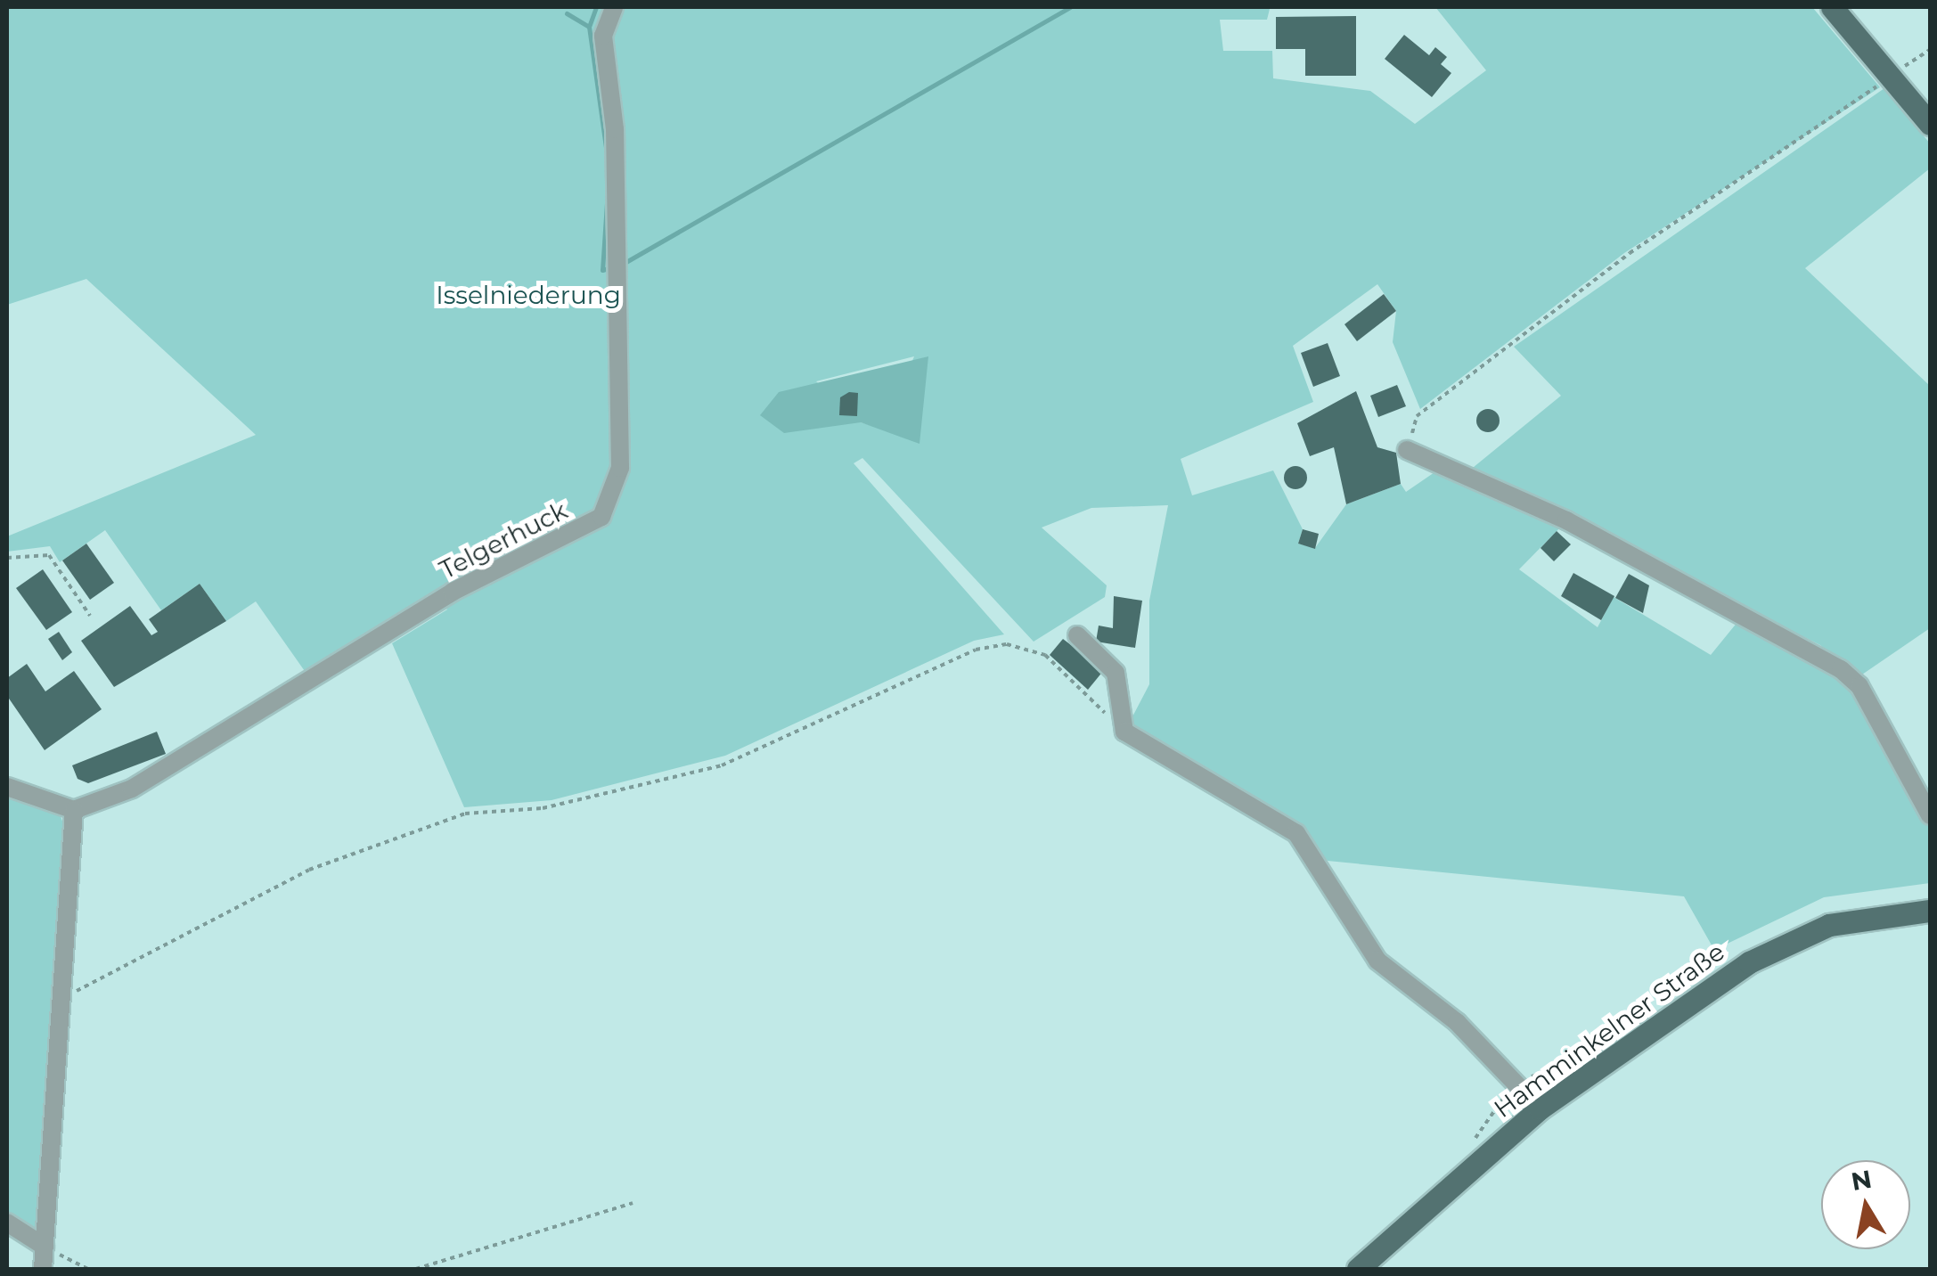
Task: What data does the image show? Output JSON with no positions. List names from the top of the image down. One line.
{"streets":{"main road":["Hamminkelner Straße"],"street":["Telgerhuck"]},"parks":["Isselniederung"],"north":"top"}
